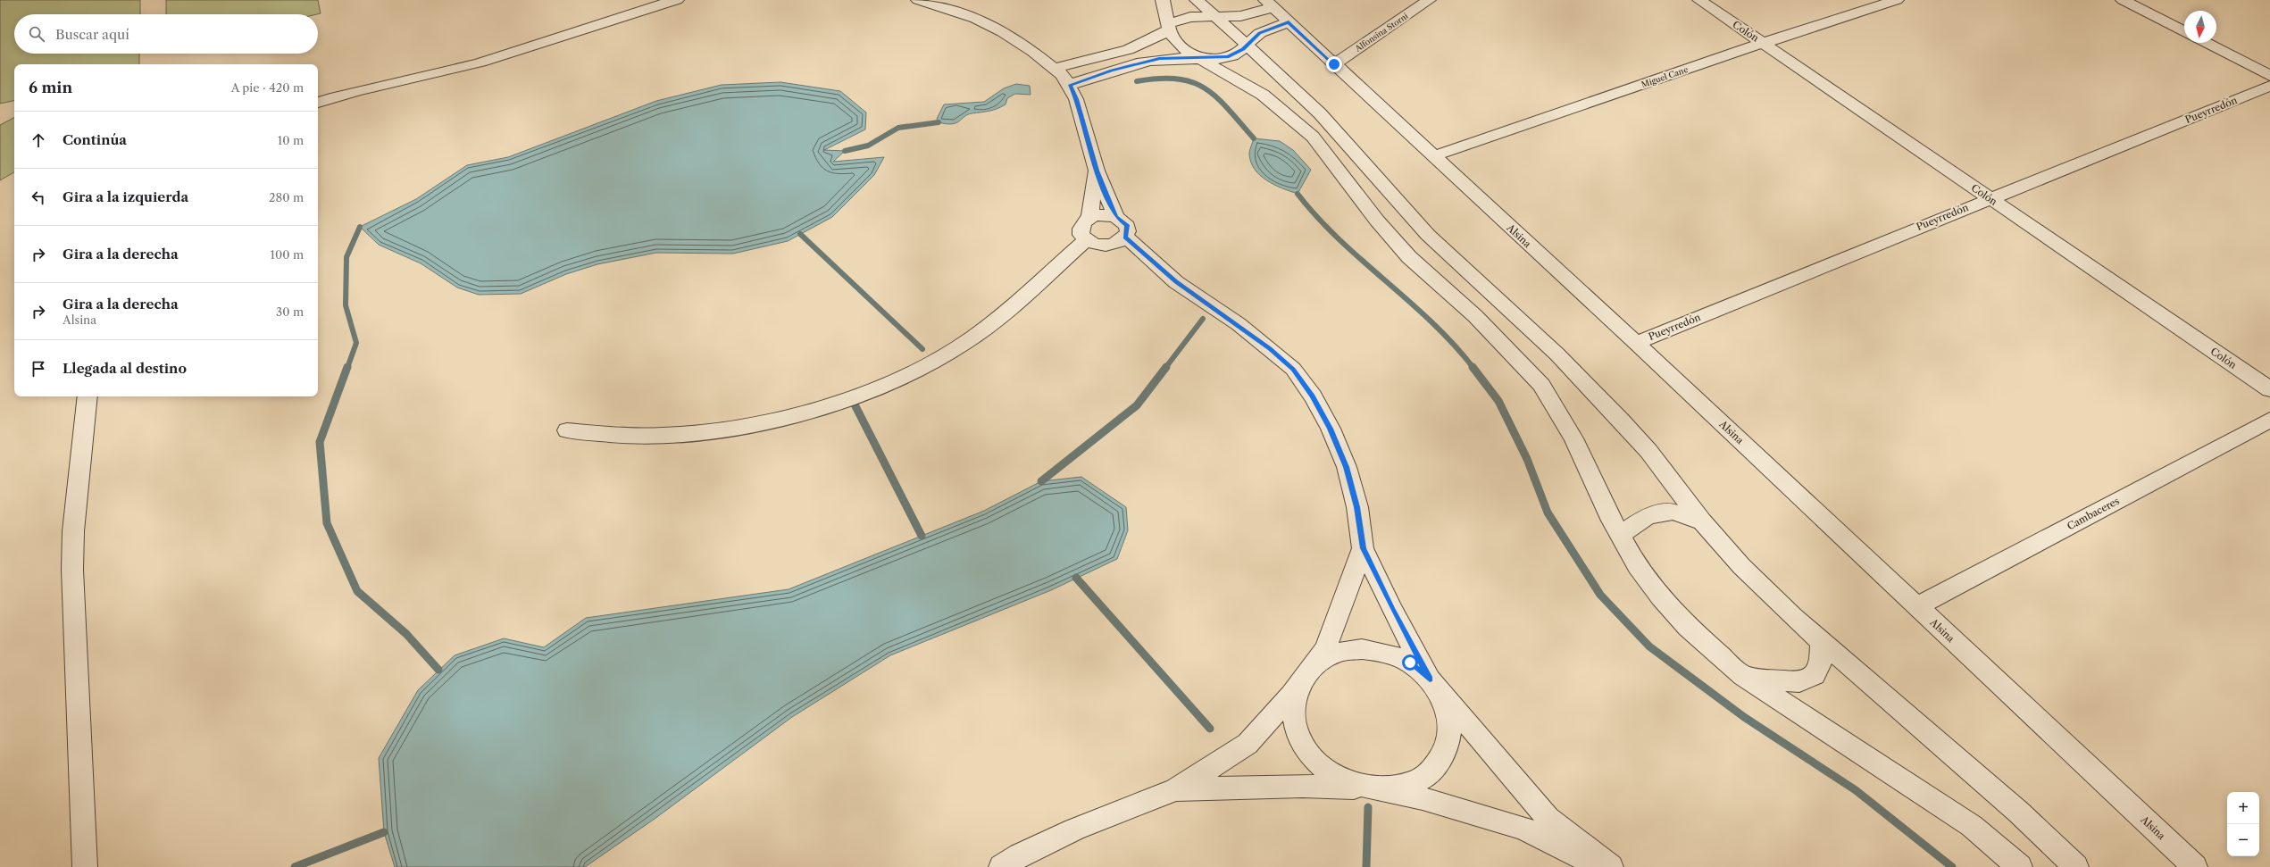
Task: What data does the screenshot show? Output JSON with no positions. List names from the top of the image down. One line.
{"streets":{"street":["Colón","Alfonsina Storni","Miguel Cane","Pueyrredón","Alsina","Cambaceres"]},"crossings":[["Colón","Miguel Cane"],["Colón","Pueyrredón"],["Alfonsina Storni","Alsina"],["Miguel Cane","Alsina"],["Pueyrredón","Alsina"],["Alsina","Cambaceres"]],"north":"bottom","page":{"search":"Buscar aquí","heading":["6 min","A pie · 420 m"],"list":[["Continúa","10 m"],["Gira a la izquierda","280 m"],["Gira a la derecha","100 m"],["Gira a la derecha","Alsina","30 m"],"Llegada al destino"],"map_buttons":["+","−"]}}
